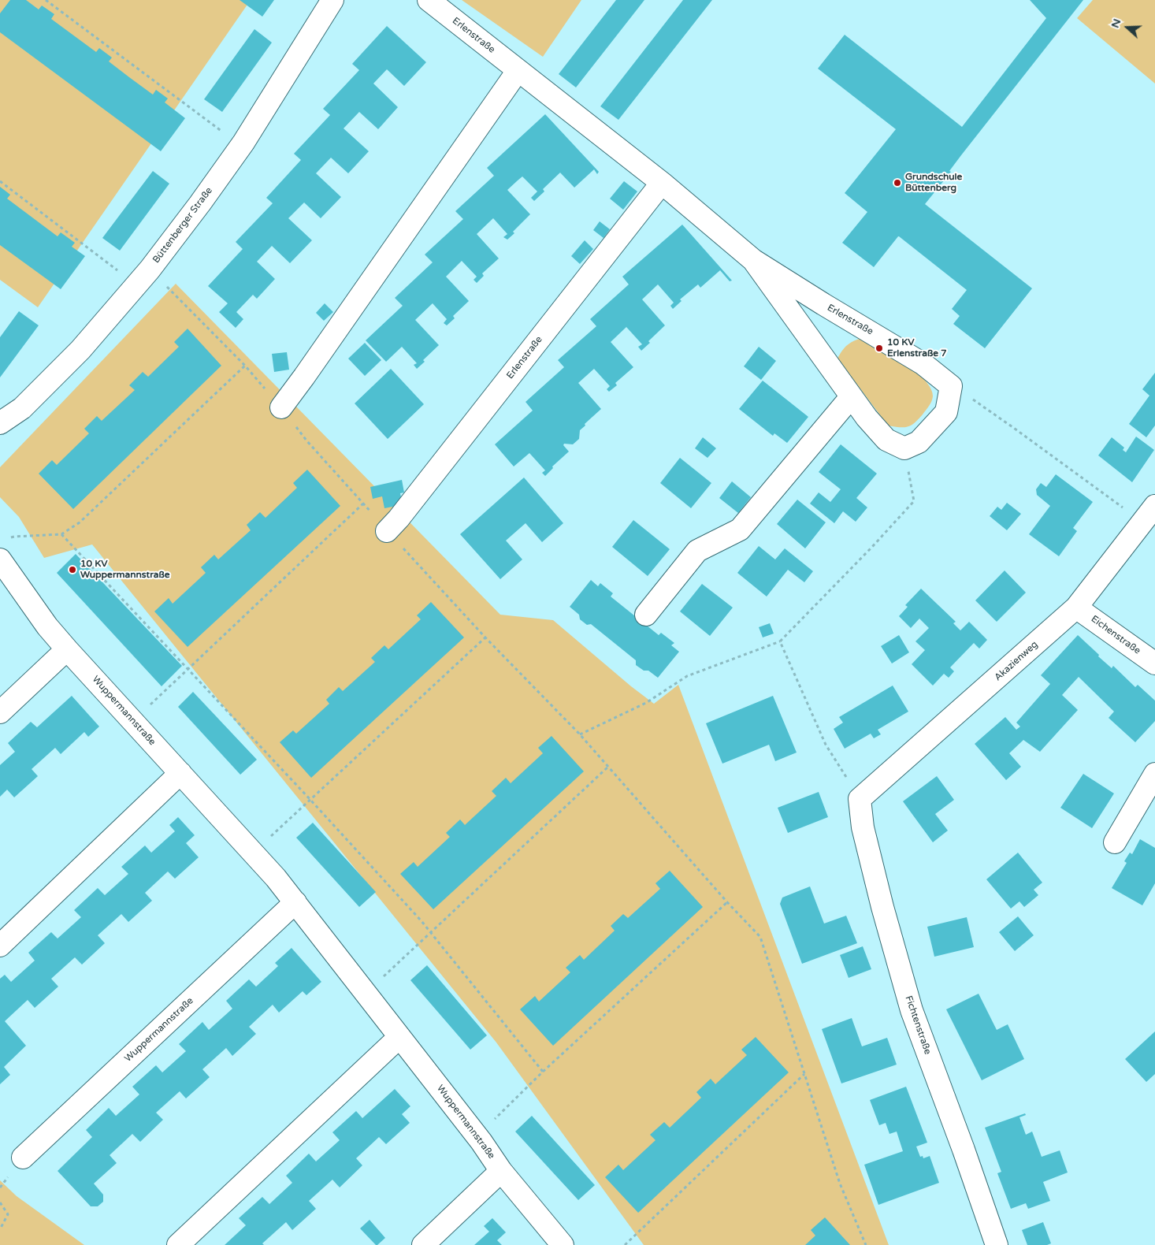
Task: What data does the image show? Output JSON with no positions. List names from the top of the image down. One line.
{"streets":{"street":["Erlenstraße","Büttenberger Straße","Eichenstraße","Akazienweg","Wuppermannstraße","Fichtenstraße"]},"crossings":[["Eichenstraße","Akazienweg"],["Akazienweg","Fichtenstraße"]],"places":["Grundschule Büttenberg","10 KV Erlenstraße 7","10 KV Wuppermannstraße"],"north":"left"}
